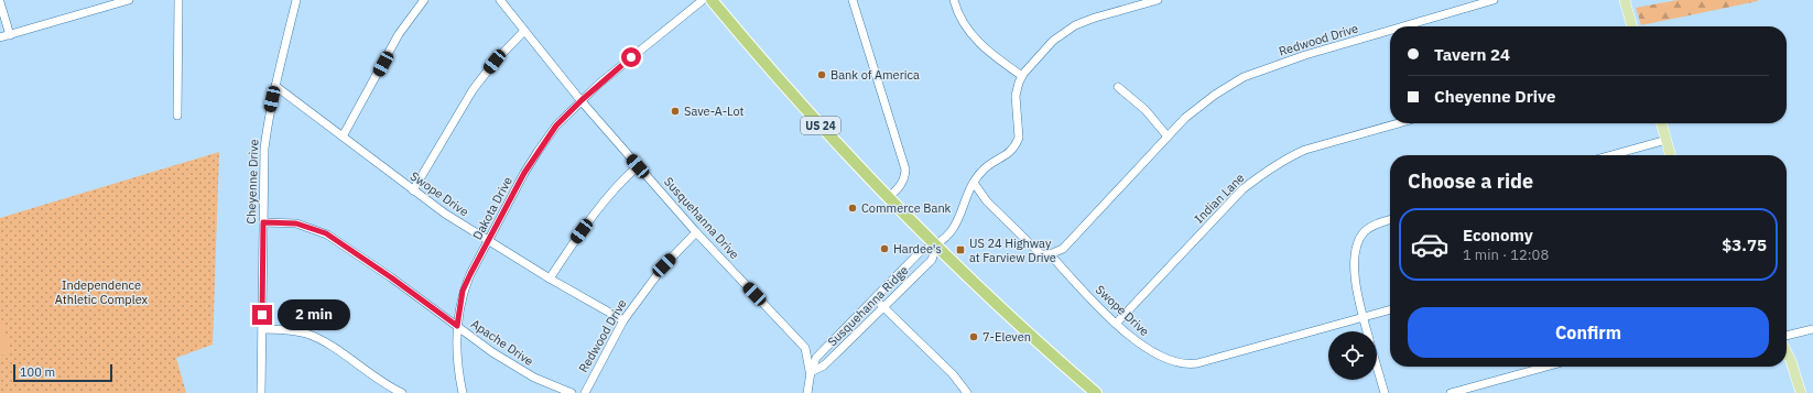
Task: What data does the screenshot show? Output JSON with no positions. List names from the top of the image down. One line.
{"streets":{"highway":["US 24"],"street":["Redwood Drive","Cheyenne Drive","Swope Drive","Indian Lane","Dakota Drive","Susquehanna Drive","Susquehanna Ridge","Apache Drive"]},"crossings":[["Redwood Drive","Swope Drive"],["Redwood Drive","Susquehanna Drive"],["US 24","Susquehanna Ridge"],["Cheyenne Drive","Swope Drive"],["Cheyenne Drive","Apache Drive"],["Swope Drive","Indian Lane"],["Swope Drive","Dakota Drive"],["Dakota Drive","Susquehanna Drive"],["Dakota Drive","Apache Drive"],["Susquehanna Drive","Susquehanna Ridge"]],"parks":["Independence Athletic Complex"],"places":{"other":["Bank of America","Save-A-Lot","Commerce Bank","Hardee's","7-Eleven"],"transit":["US 24 Highway at Farview Drive"]},"scale_bar":"100 m","page":{"banner":["Tavern 24","Cheyenne Drive"],"heading":"Choose a ride","list":[{"name":"Economy","note":"1 min · 12:08","value":"$3.75"}],"buttons":"Confirm","bubble":"2 min","scale":"100 m"}}
